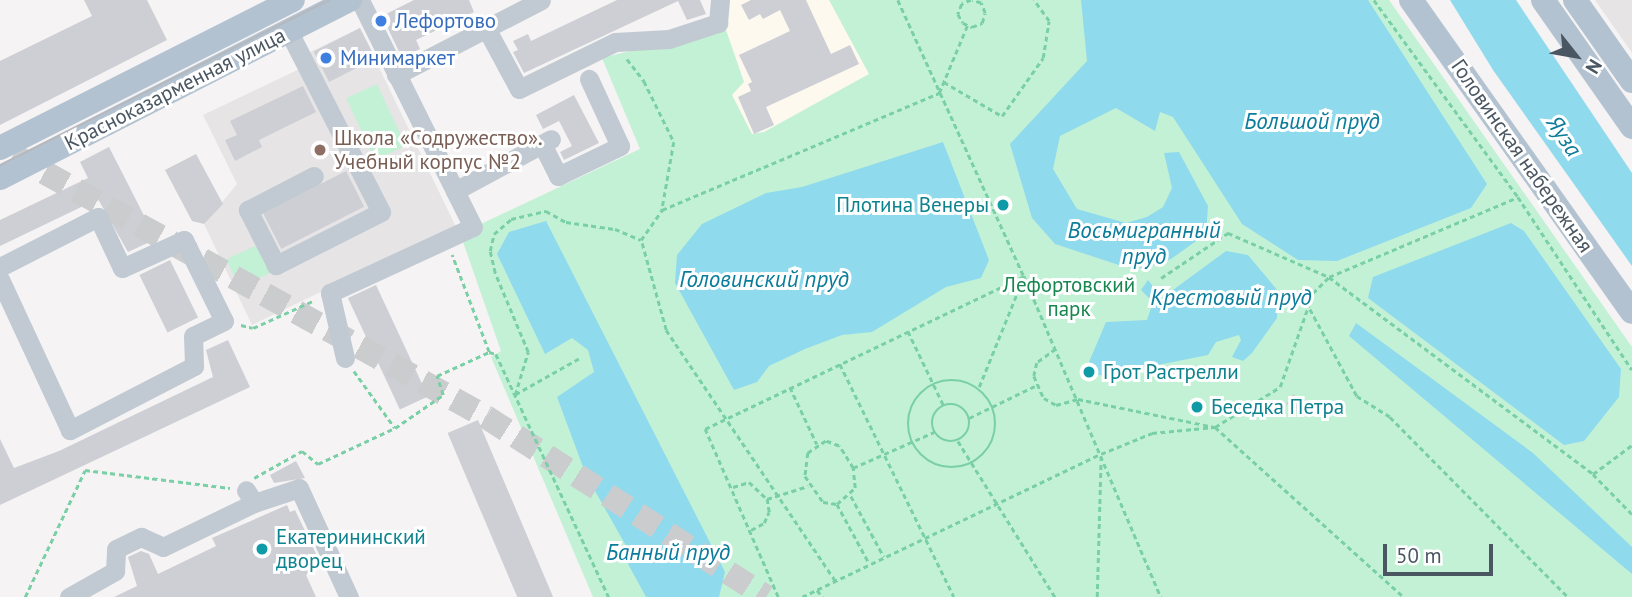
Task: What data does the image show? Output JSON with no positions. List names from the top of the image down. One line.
{"streets":{"main road":["Красноказарменная улица","Головинская набережная"]},"water":["Большой пруд","Яуза","Восьмигранный пруд","Головинский пруд","Крестовый пруд","Банный пруд"],"parks":["Лефортовский парк"],"places":["Лефортово","Минимаркет","Школа «Содружество». Учебный корпус №2","Плотина Венеры","Грот Растрелли","Беседка Петра","Екатерининский дворец"],"scale_bar":"50 m","north":"bottom right"}
